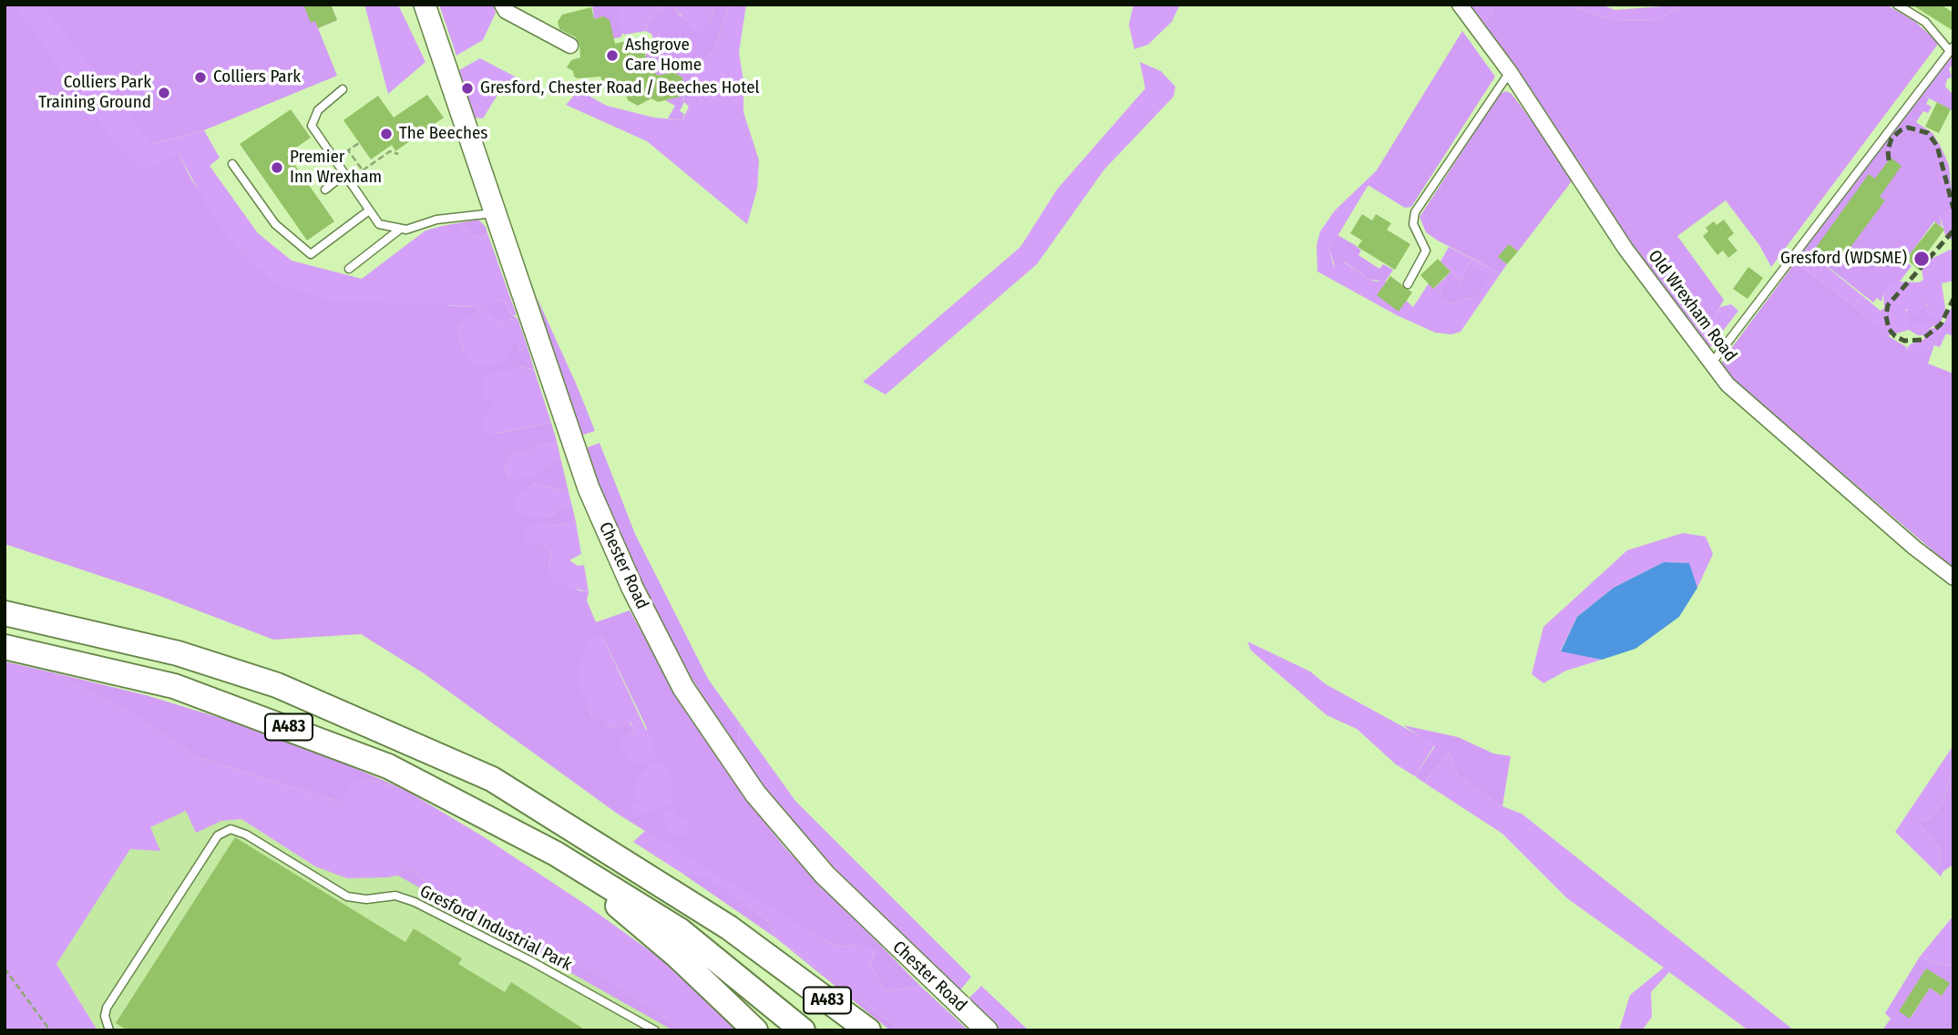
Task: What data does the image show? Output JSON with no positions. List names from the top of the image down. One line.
{"streets":{"highway":["A483"],"main road":["Chester Road"],"street":["Old Wrexham Road"],"lane":["Gresford Industrial Park"]},"places":["Ashgrove Care Home","Colliers Park","Gresford, Chester Road / Beeches Hotel","Colliers Park Training Ground","The Beeches","Premier Inn Wrexham","Gresford (WDSME)"]}
